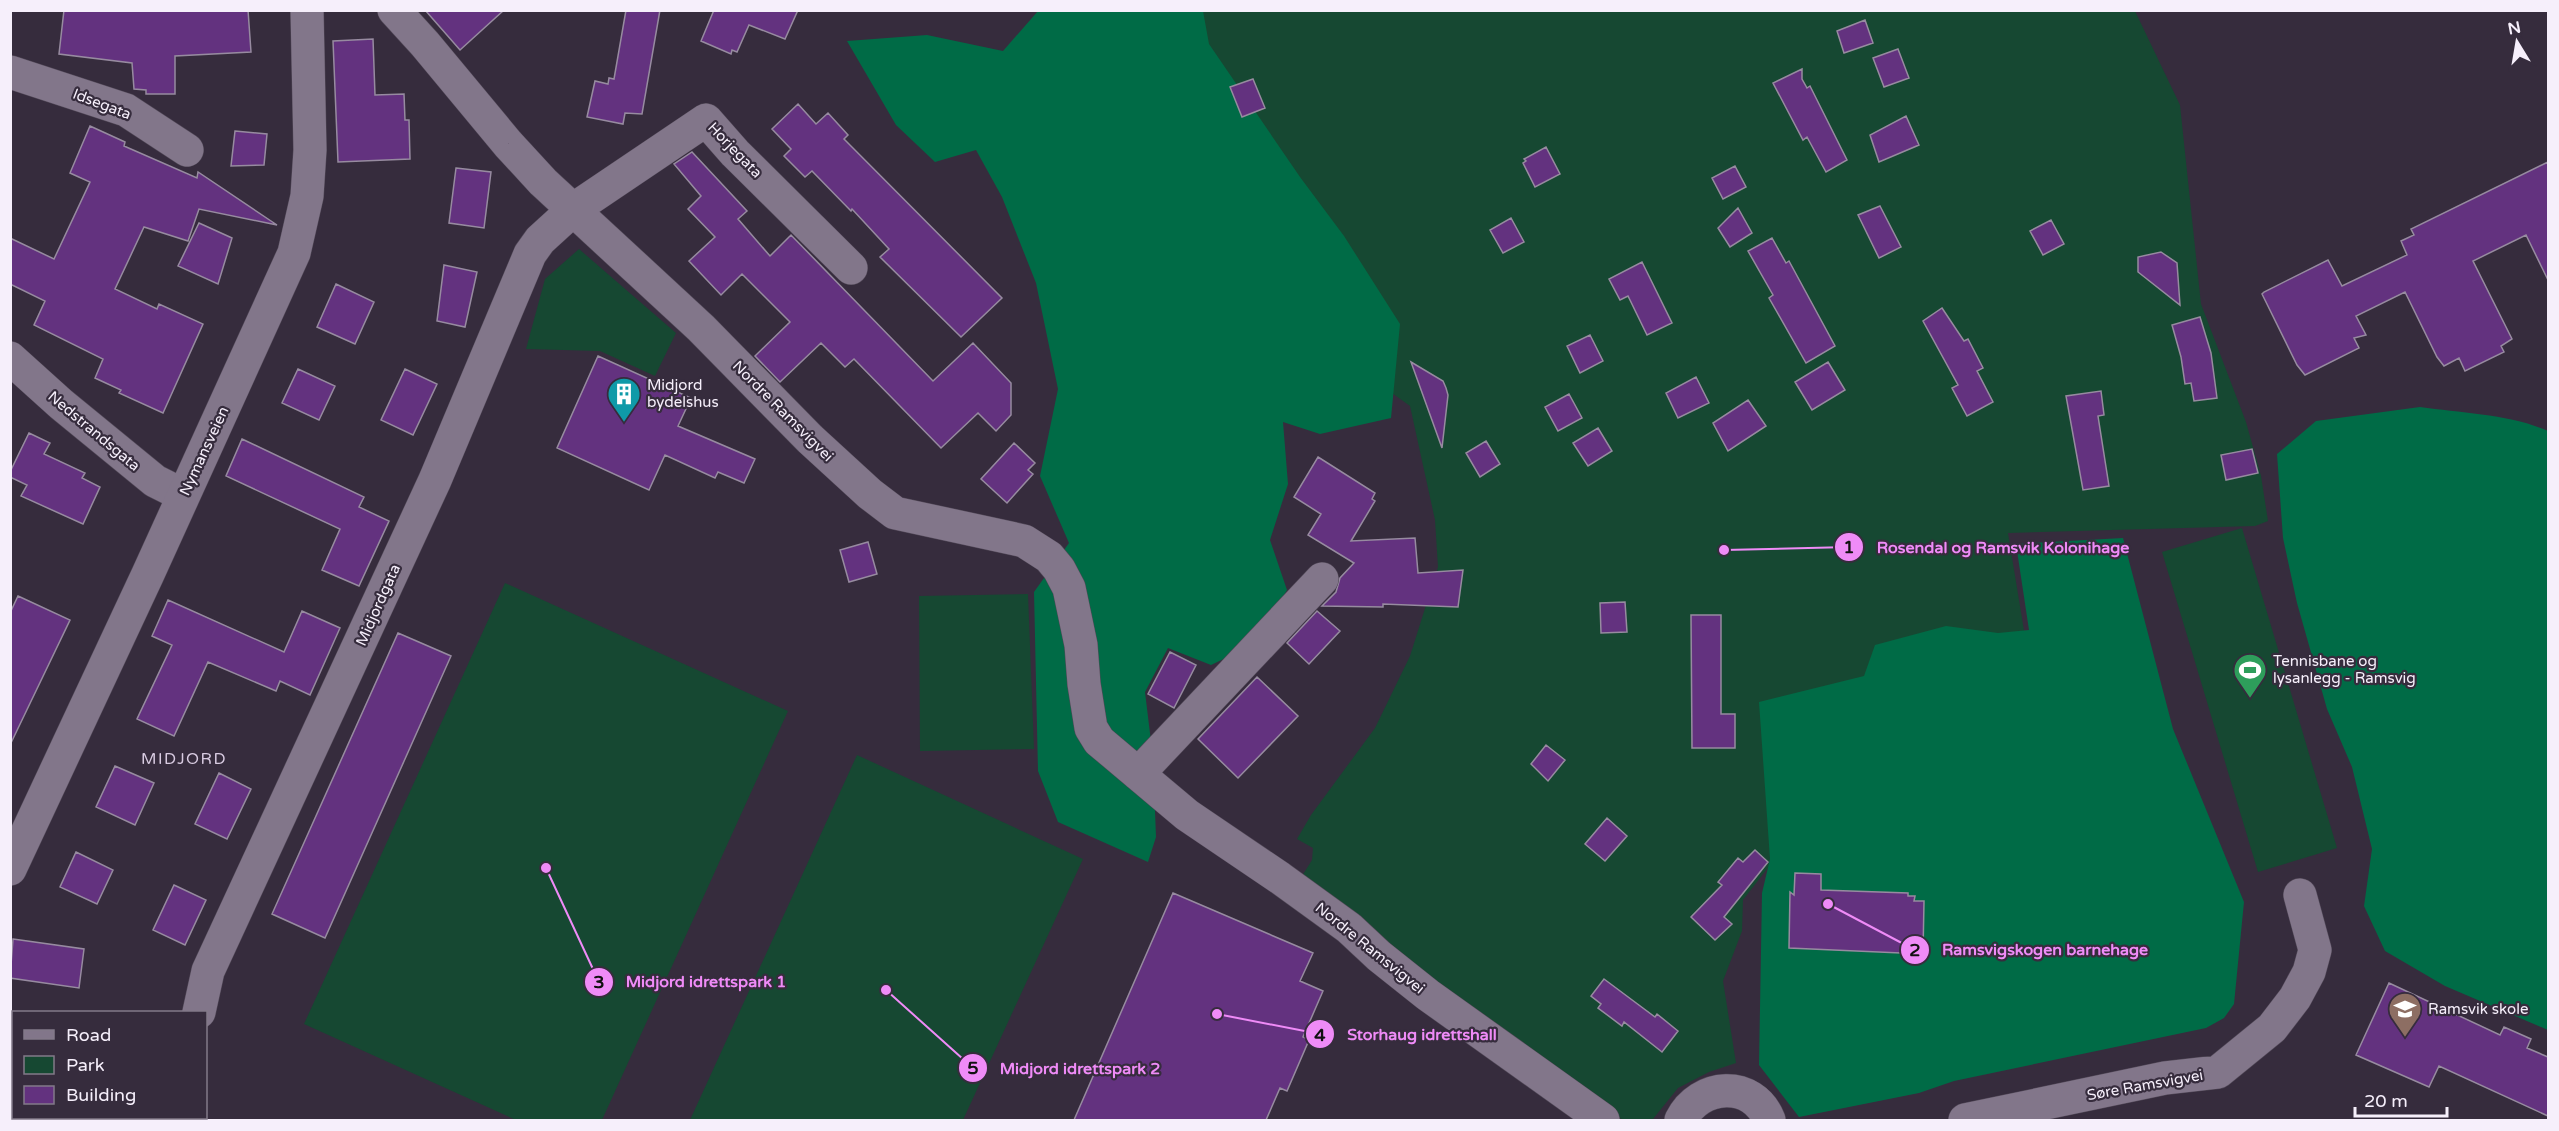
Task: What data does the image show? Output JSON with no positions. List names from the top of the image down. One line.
{"streets":{"street":["Idsegata","Horjegata","Nordre Ramsvigvei","Nedstrandsgata","Nymansveien","Midjordgata","Søre Ramsvigvei"]},"crossings":[["Horjegata","Nordre Ramsvigvei"],["Horjegata","Midjordgata"],["Nordre Ramsvigvei","Midjordgata"],["Nedstrandsgata","Nymansveien"]],"districts":["MIDJORD"],"places":{"building":["Midjord bydelshus"],"other":["Rosendal og Ramsvik Kolonihage","Midjord idrettspark 1","Ramsvigskogen barnehage","Midjord idrettspark 2","Storhaug idrettshall"],"sports":["Tennisbane og lysanlegg - Ramsvig"],"school or university":["Ramsvik skole"]},"legend":["Road","Park","Building"],"scale_bar":"20 m","north":"top"}
